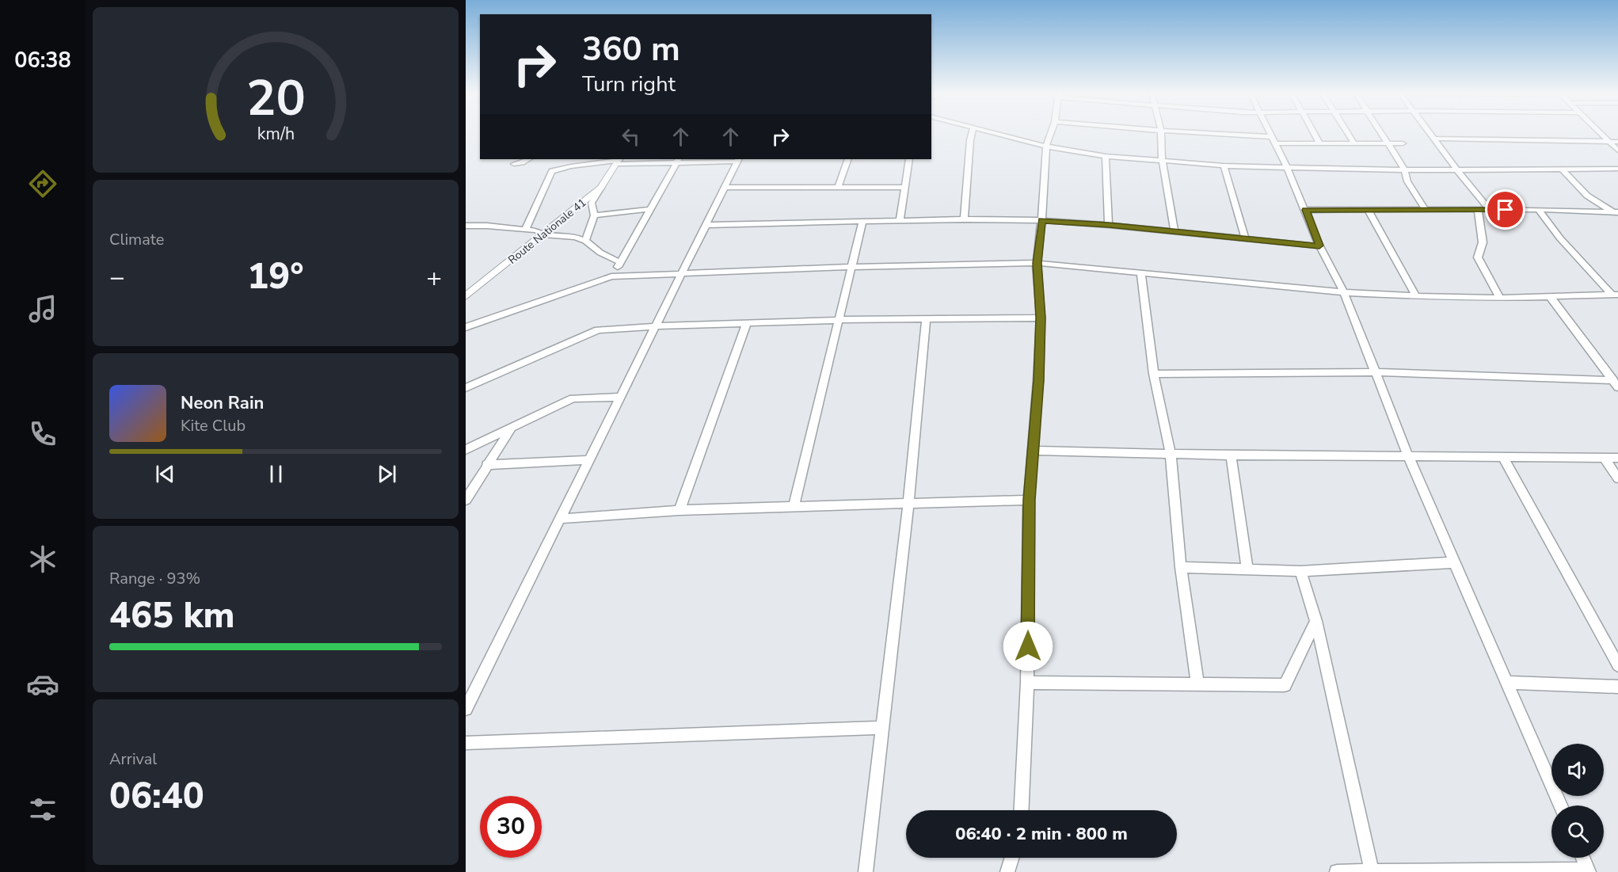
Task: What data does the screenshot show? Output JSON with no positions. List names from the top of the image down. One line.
{"streets":{"street":["Route Nationale 41"]},"page":{"tabs":"06:38","turn":["360 m","Turn right"],"tile":["Climate",["Range · 93%","465 km"],["Arrival","06:40"]],"heat":["−","19°","+"],"song":["Neon Rain","Kite Club"],"limit":"30","trip":"06:40 · 2 min · 800 m","gauge":["20","km/h"]}}
